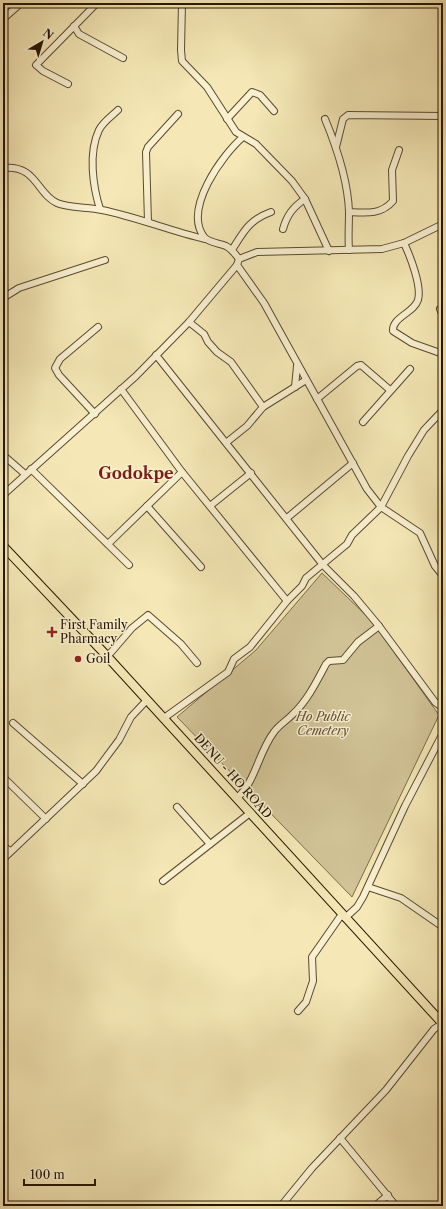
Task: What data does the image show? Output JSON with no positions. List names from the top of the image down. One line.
{"streets":{"main road":["DENU - HO ROAD"]},"districts":["Godokpe"],"parks":["Ho Public Cemetery"],"places":{"health":["First Family Pharmacy"],"other":["Goil"]},"scale_bar":"100 m","north":"top right"}
